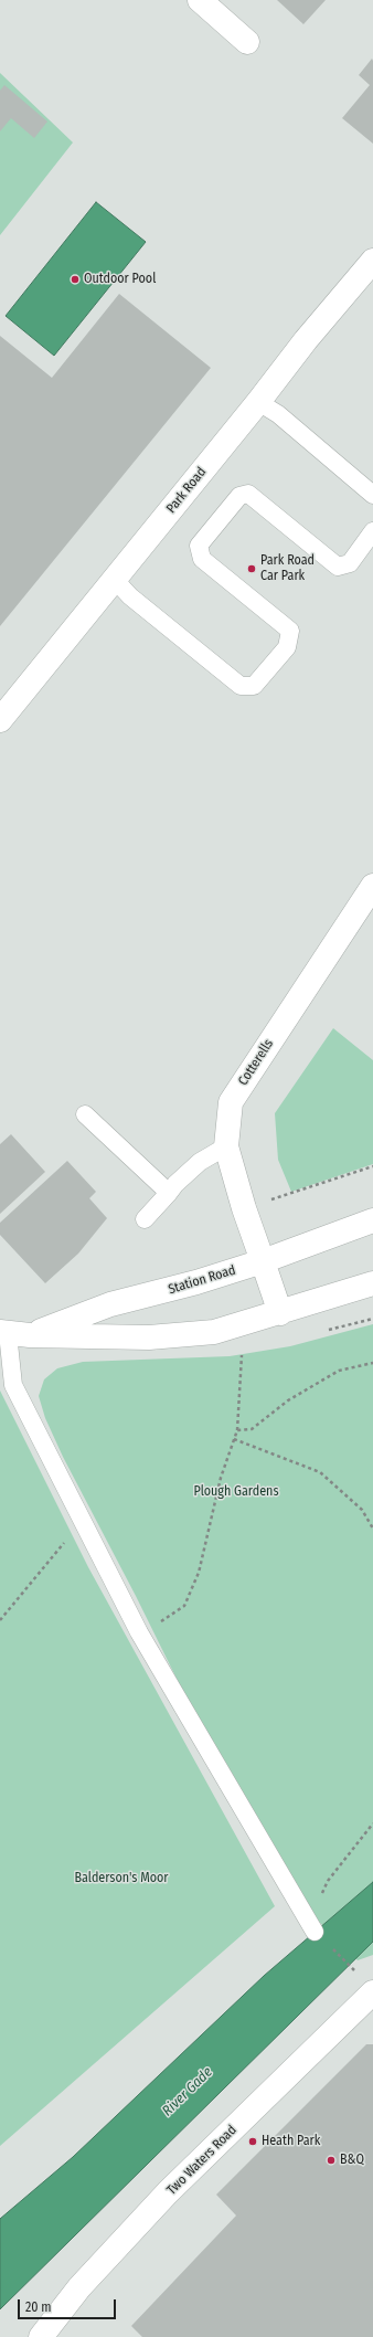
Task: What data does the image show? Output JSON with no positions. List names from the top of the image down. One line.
{"streets":{"main road":["Park Road","Cotterells","Station Road","Two Waters Road"]},"crossings":[["Cotterells","Station Road"]],"water":["River Gade"],"parks":["Plough Gardens","Balderson's Moor"],"places":["Outdoor Pool","Park Road Car Park","Heath Park","B&Q"],"scale_bar":"20 m"}
